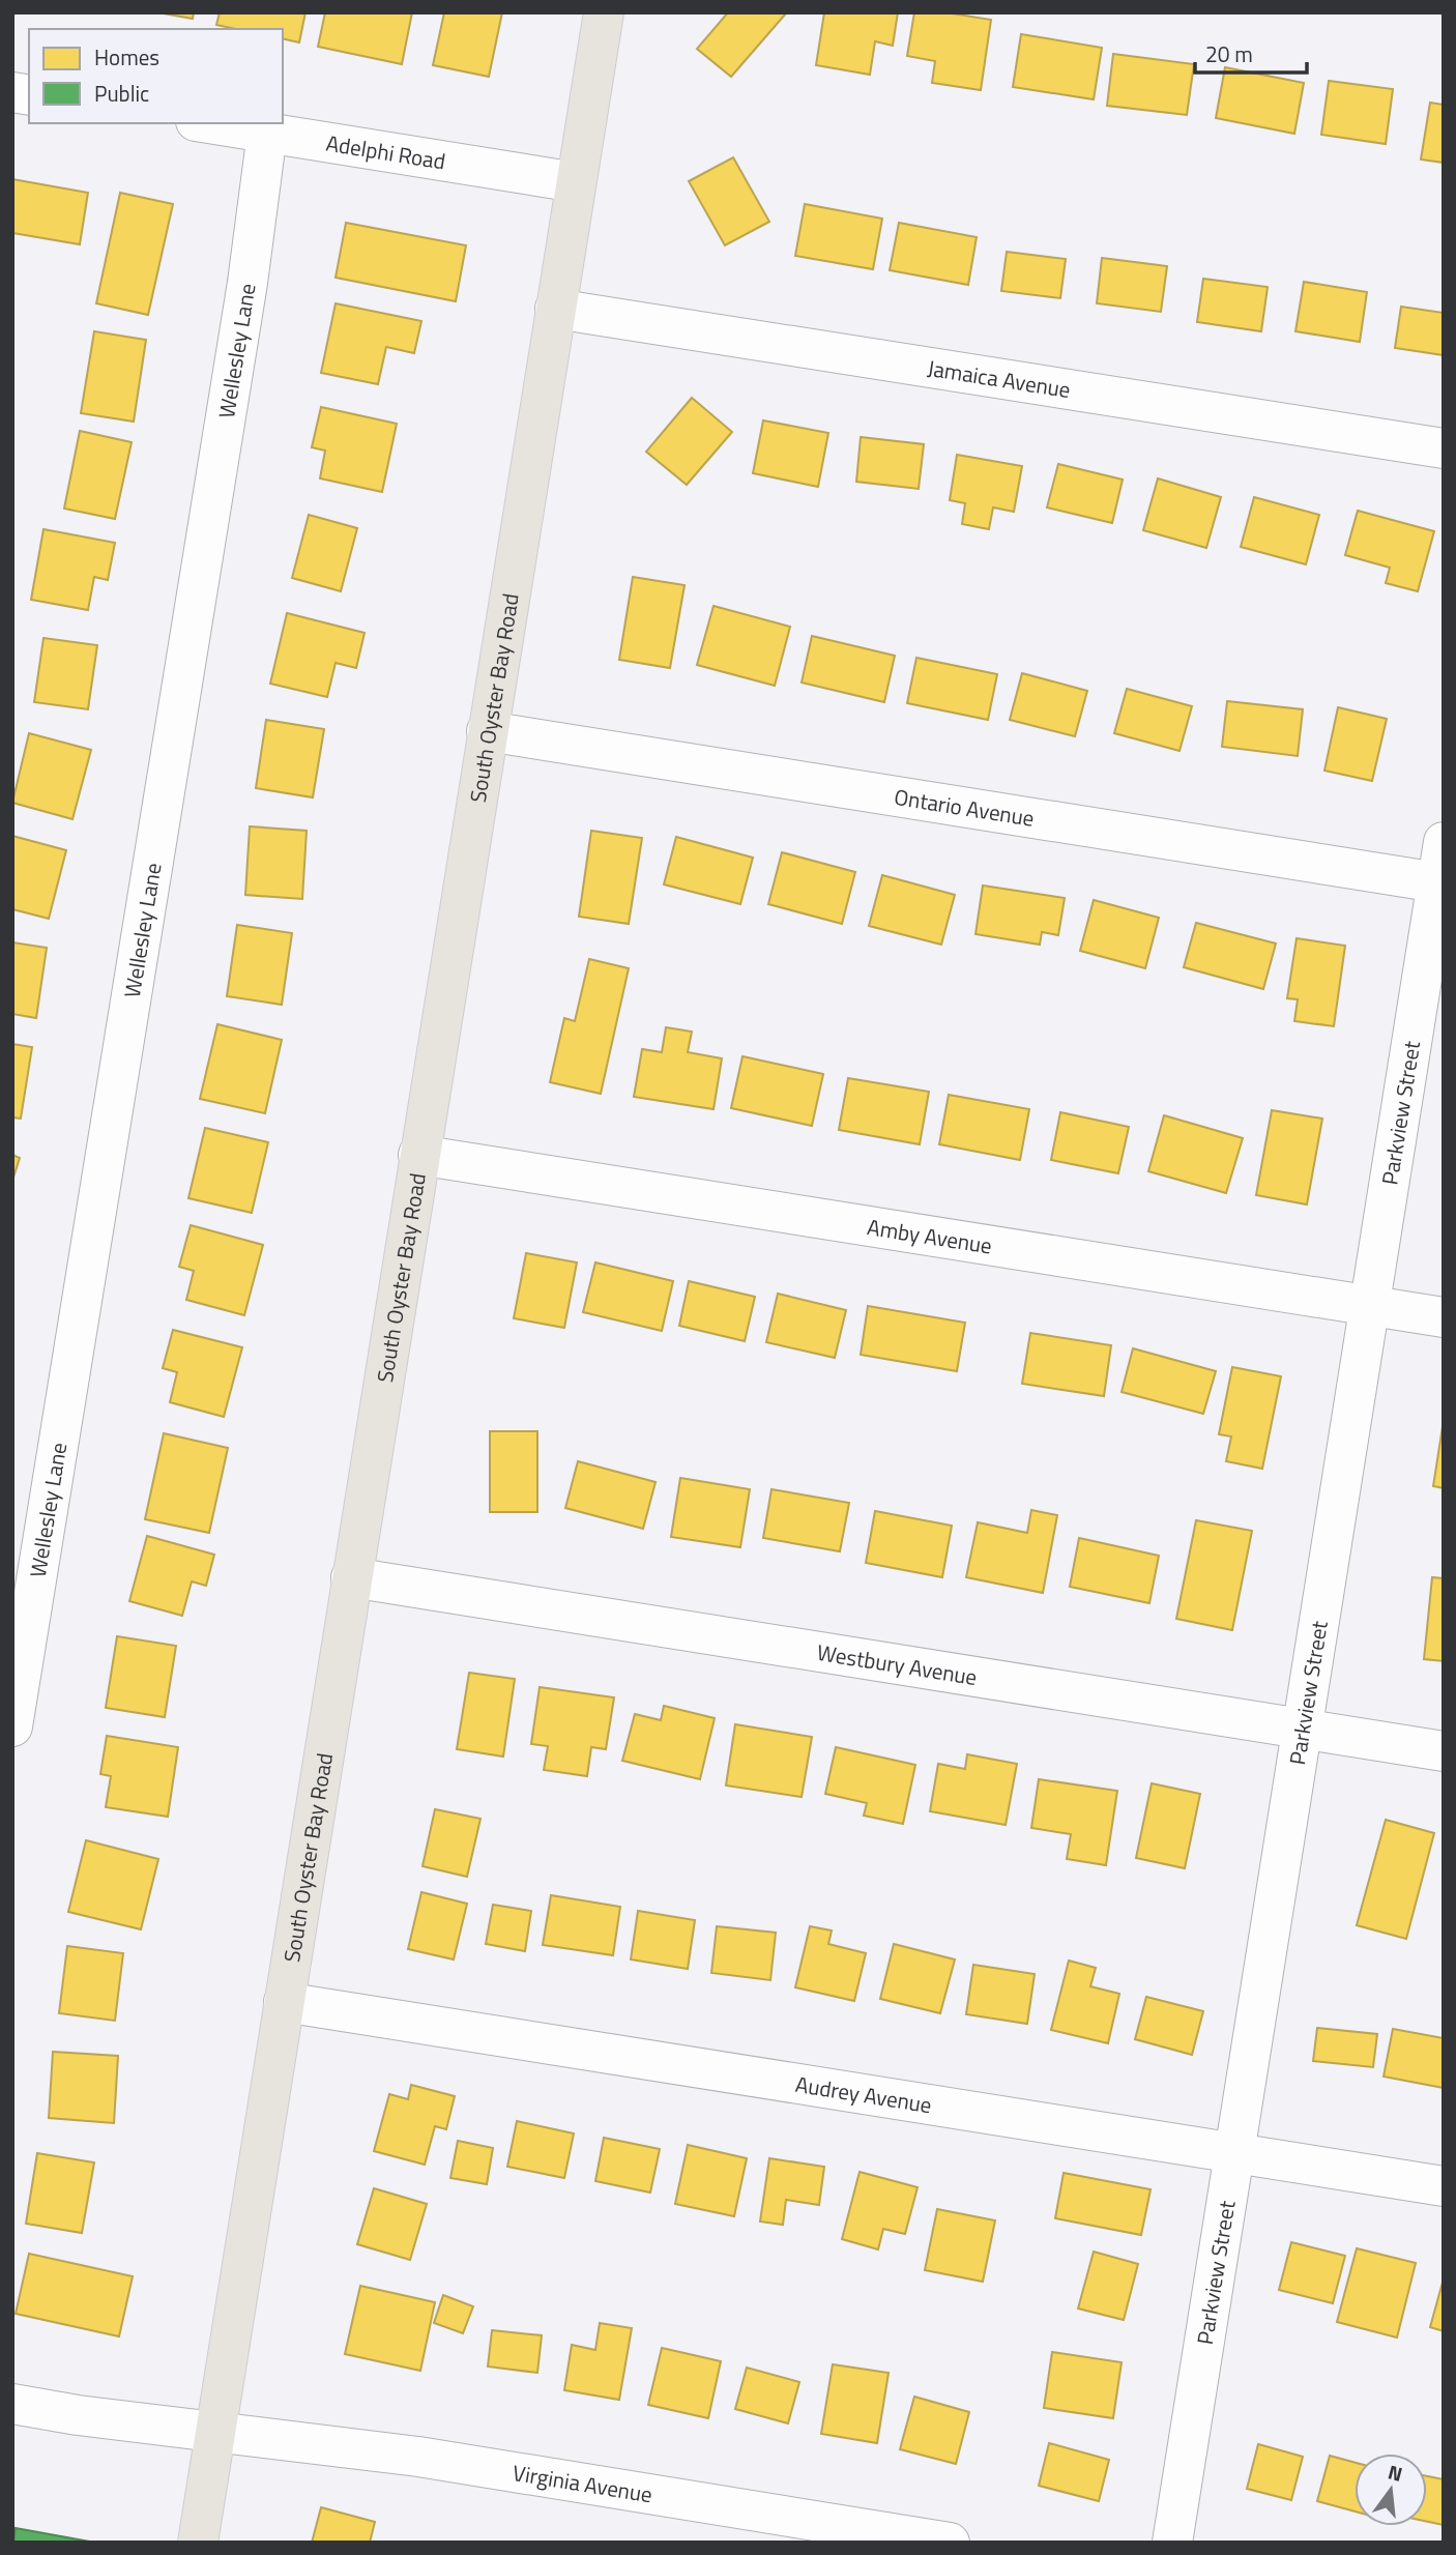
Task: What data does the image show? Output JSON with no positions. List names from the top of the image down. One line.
{"streets":{"main road":["South Oyster Bay Road"],"street":["Adelphi Road","Wellesley Lane","Jamaica Avenue","Ontario Avenue","Parkview Street","Amby Avenue","Westbury Avenue","Audrey Avenue","Virginia Avenue"]},"crossings":[["Adelphi Road","Wellesley Lane"],["Adelphi Road","South Oyster Bay Road"],["Jamaica Avenue","South Oyster Bay Road"],["South Oyster Bay Road","Ontario Avenue"],["South Oyster Bay Road","Amby Avenue"],["South Oyster Bay Road","Westbury Avenue"],["South Oyster Bay Road","Audrey Avenue"],["South Oyster Bay Road","Virginia Avenue"],["Ontario Avenue","Parkview Street"],["Parkview Street","Amby Avenue"],["Parkview Street","Westbury Avenue"],["Parkview Street","Audrey Avenue"]],"legend":["Homes","Public"],"scale_bar":"20 m","north":"top"}
